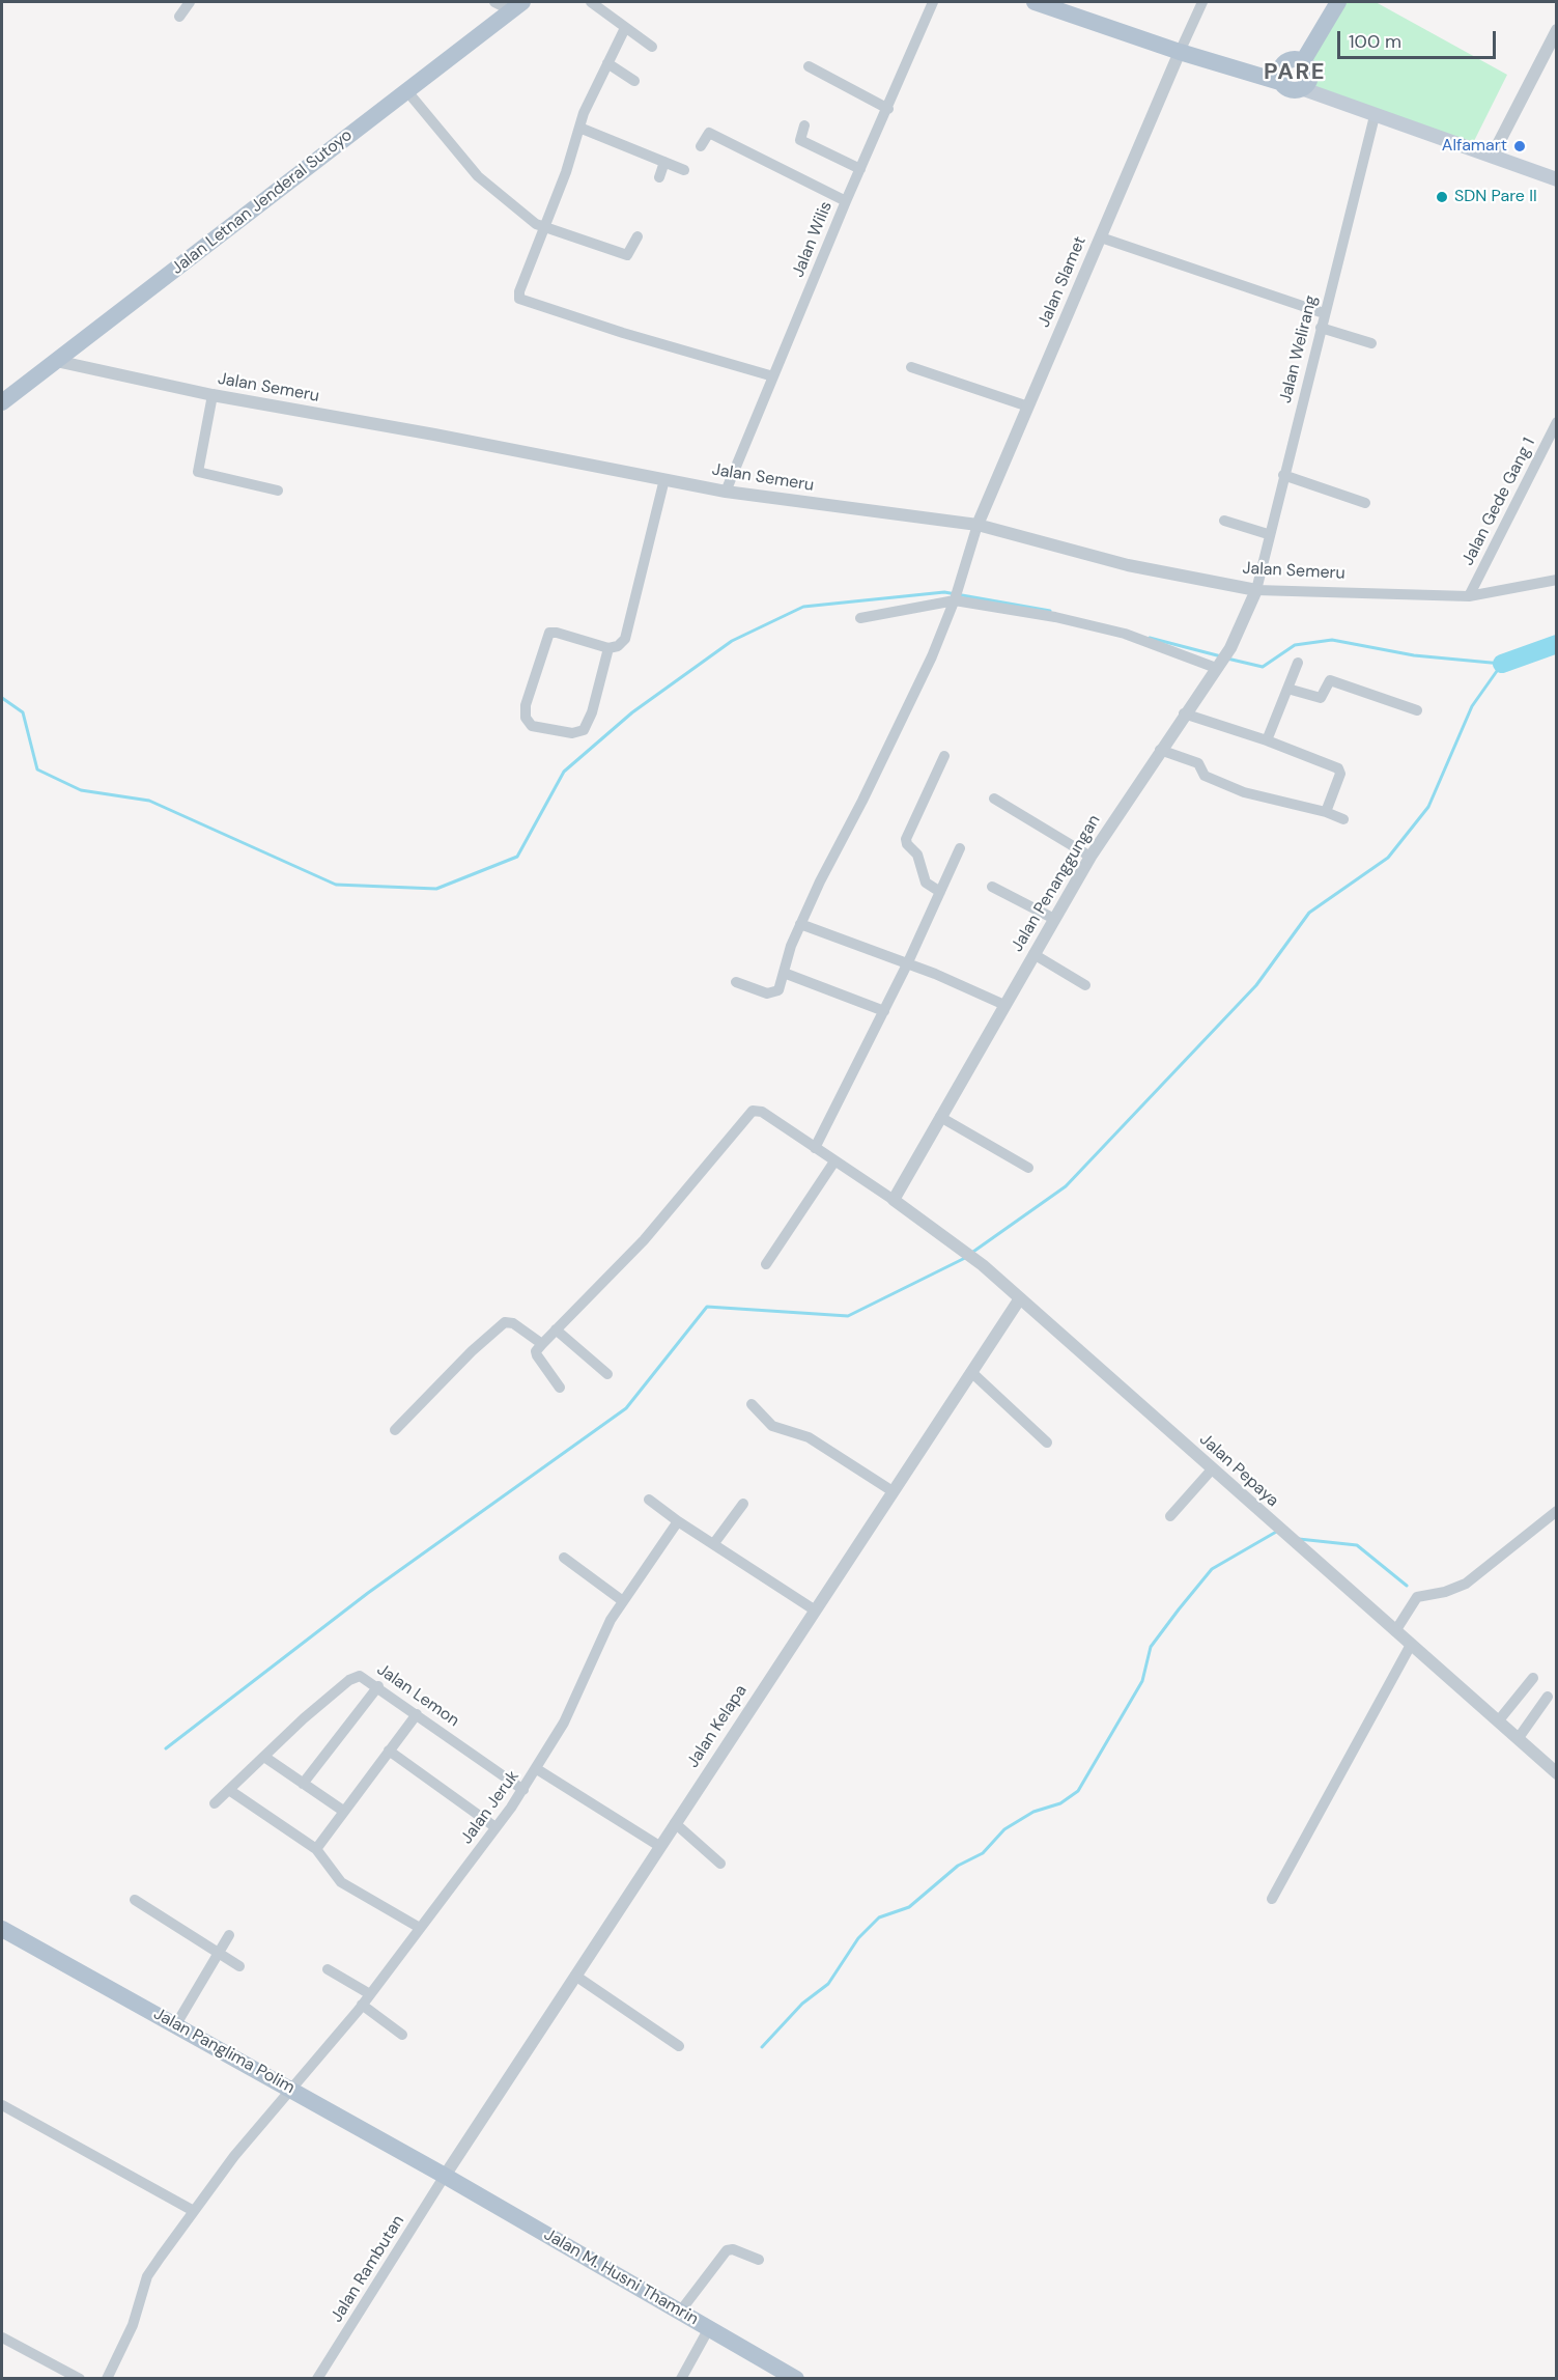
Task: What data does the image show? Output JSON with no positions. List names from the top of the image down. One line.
{"streets":{"main road":["Jalan Letnan Jenderal Sutoyo","Jalan Panglima Polim","Jalan M. Husni Thamrin"],"street":["Jalan Wilis","Jalan Slamet","Jalan Welirang","Jalan Semeru","Jalan Gede Gang 1","Jalan Penanggungan","Jalan Pepaya","Jalan Lemon","Jalan Kelapa","Jalan Jeruk","Jalan Rambutan"]},"crossings":[["Jalan Letnan Jenderal Sutoyo","Jalan Semeru"],["Jalan Wilis","Jalan Semeru"],["Jalan Slamet","Jalan Semeru"],["Jalan Welirang","Jalan Semeru"],["Jalan Welirang","Jalan Penanggungan"],["Jalan Semeru","Jalan Gede Gang 1"],["Jalan Semeru","Jalan Penanggungan"],["Jalan Penanggungan","Jalan Pepaya"],["Jalan Pepaya","Jalan Kelapa"],["Jalan Lemon","Jalan Jeruk"],["Jalan Kelapa","Jalan Panglima Polim"],["Jalan Kelapa","Jalan Rambutan"],["Jalan Kelapa","Jalan M. Husni Thamrin"],["Jalan Jeruk","Jalan Panglima Polim"],["Jalan Panglima Polim","Jalan Rambutan"],["Jalan Panglima Polim","Jalan M. Husni Thamrin"],["Jalan Rambutan","Jalan M. Husni Thamrin"]],"districts":["PARE"],"places":["Alfamart","SDN Pare II"],"scale_bar":"100 m"}
